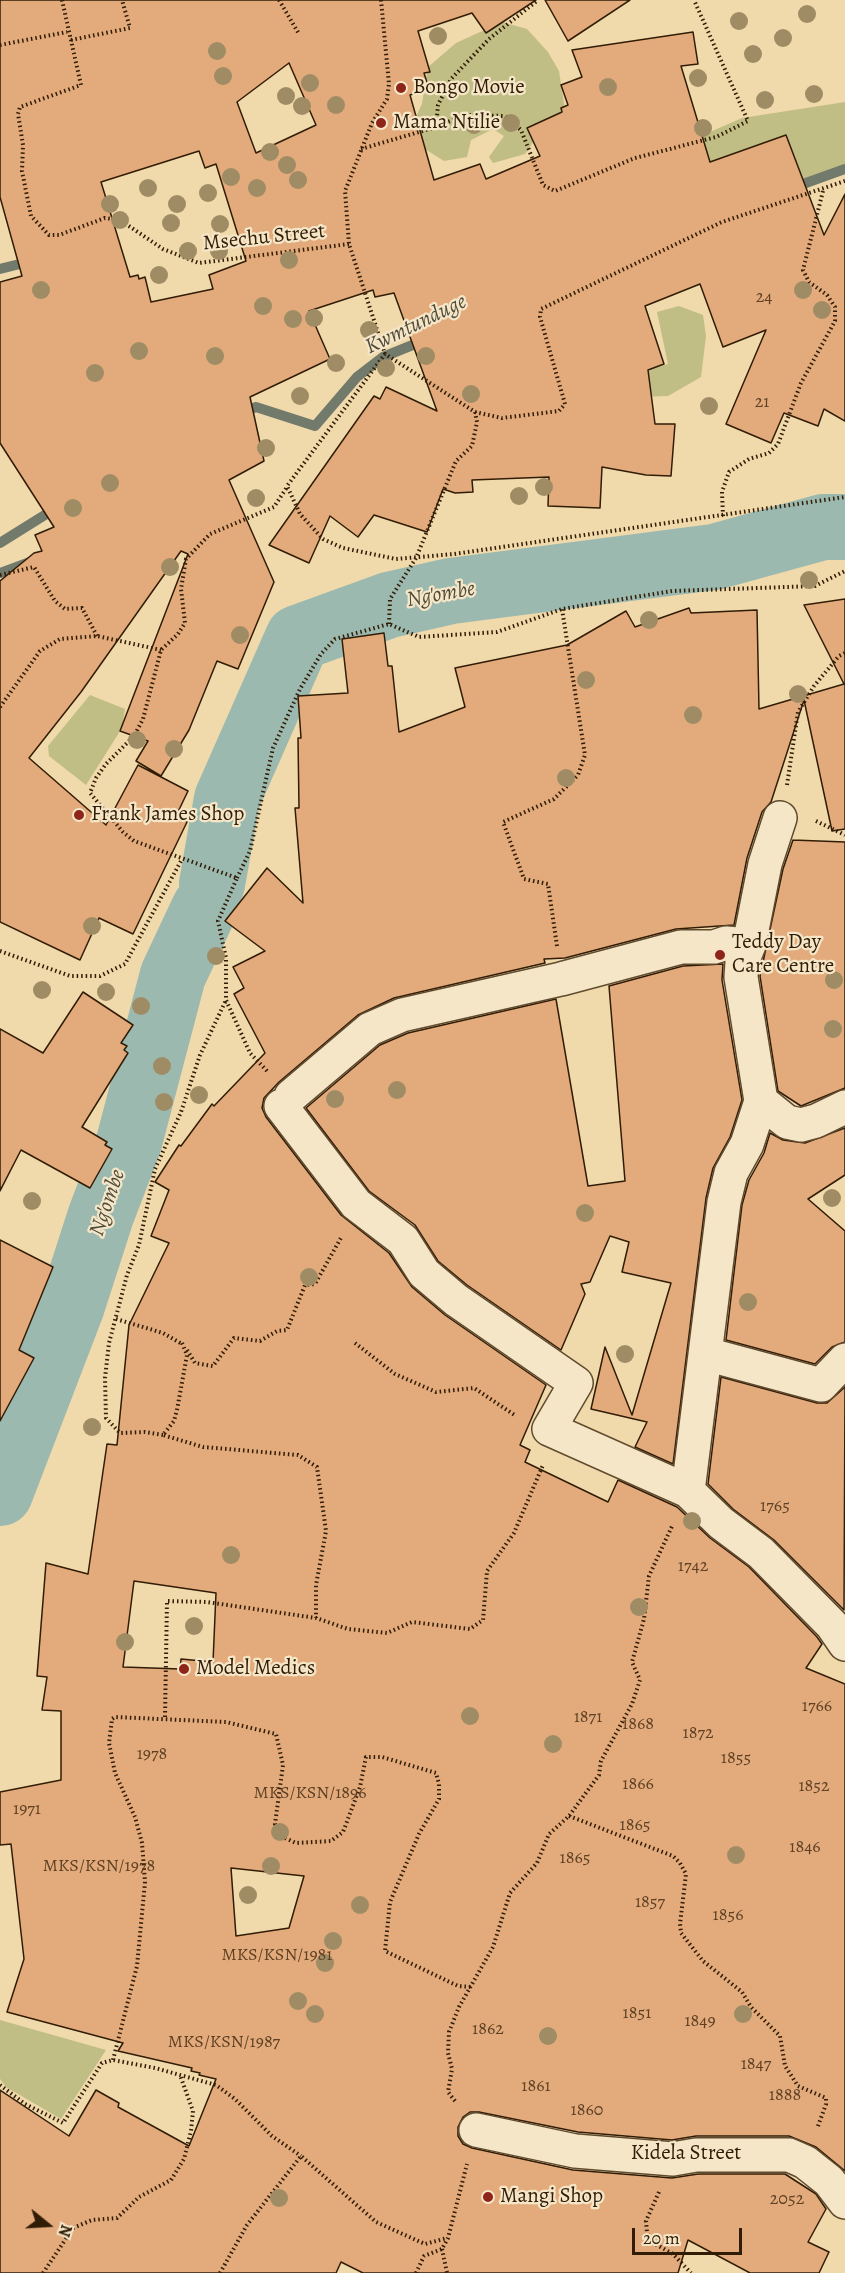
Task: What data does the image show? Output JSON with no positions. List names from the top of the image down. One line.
{"streets":{"street":["Kidela Street"],"path":["Msechu Street"]},"water":["Kwmtunduge","Ng'ombe"],"places":["Bongo Movie","Mama Ntilie","Frank James Shop","Teddy Day Care Centre","Model Medics","Mangi Shop"],"house_numbers":["24","21","1765","1742","1766","1871","1868","1872","1978","1855","1866","1852","MKS/KSN/1896","1971","1865","1846","1865","MKS/KSN/1978","1857","1856","MKS/KSN/1981","1851","1849","1862","MKS/KSN/1987","1847","1861","1888","1860","2052"],"scale_bar":"20 m","north":"right"}
